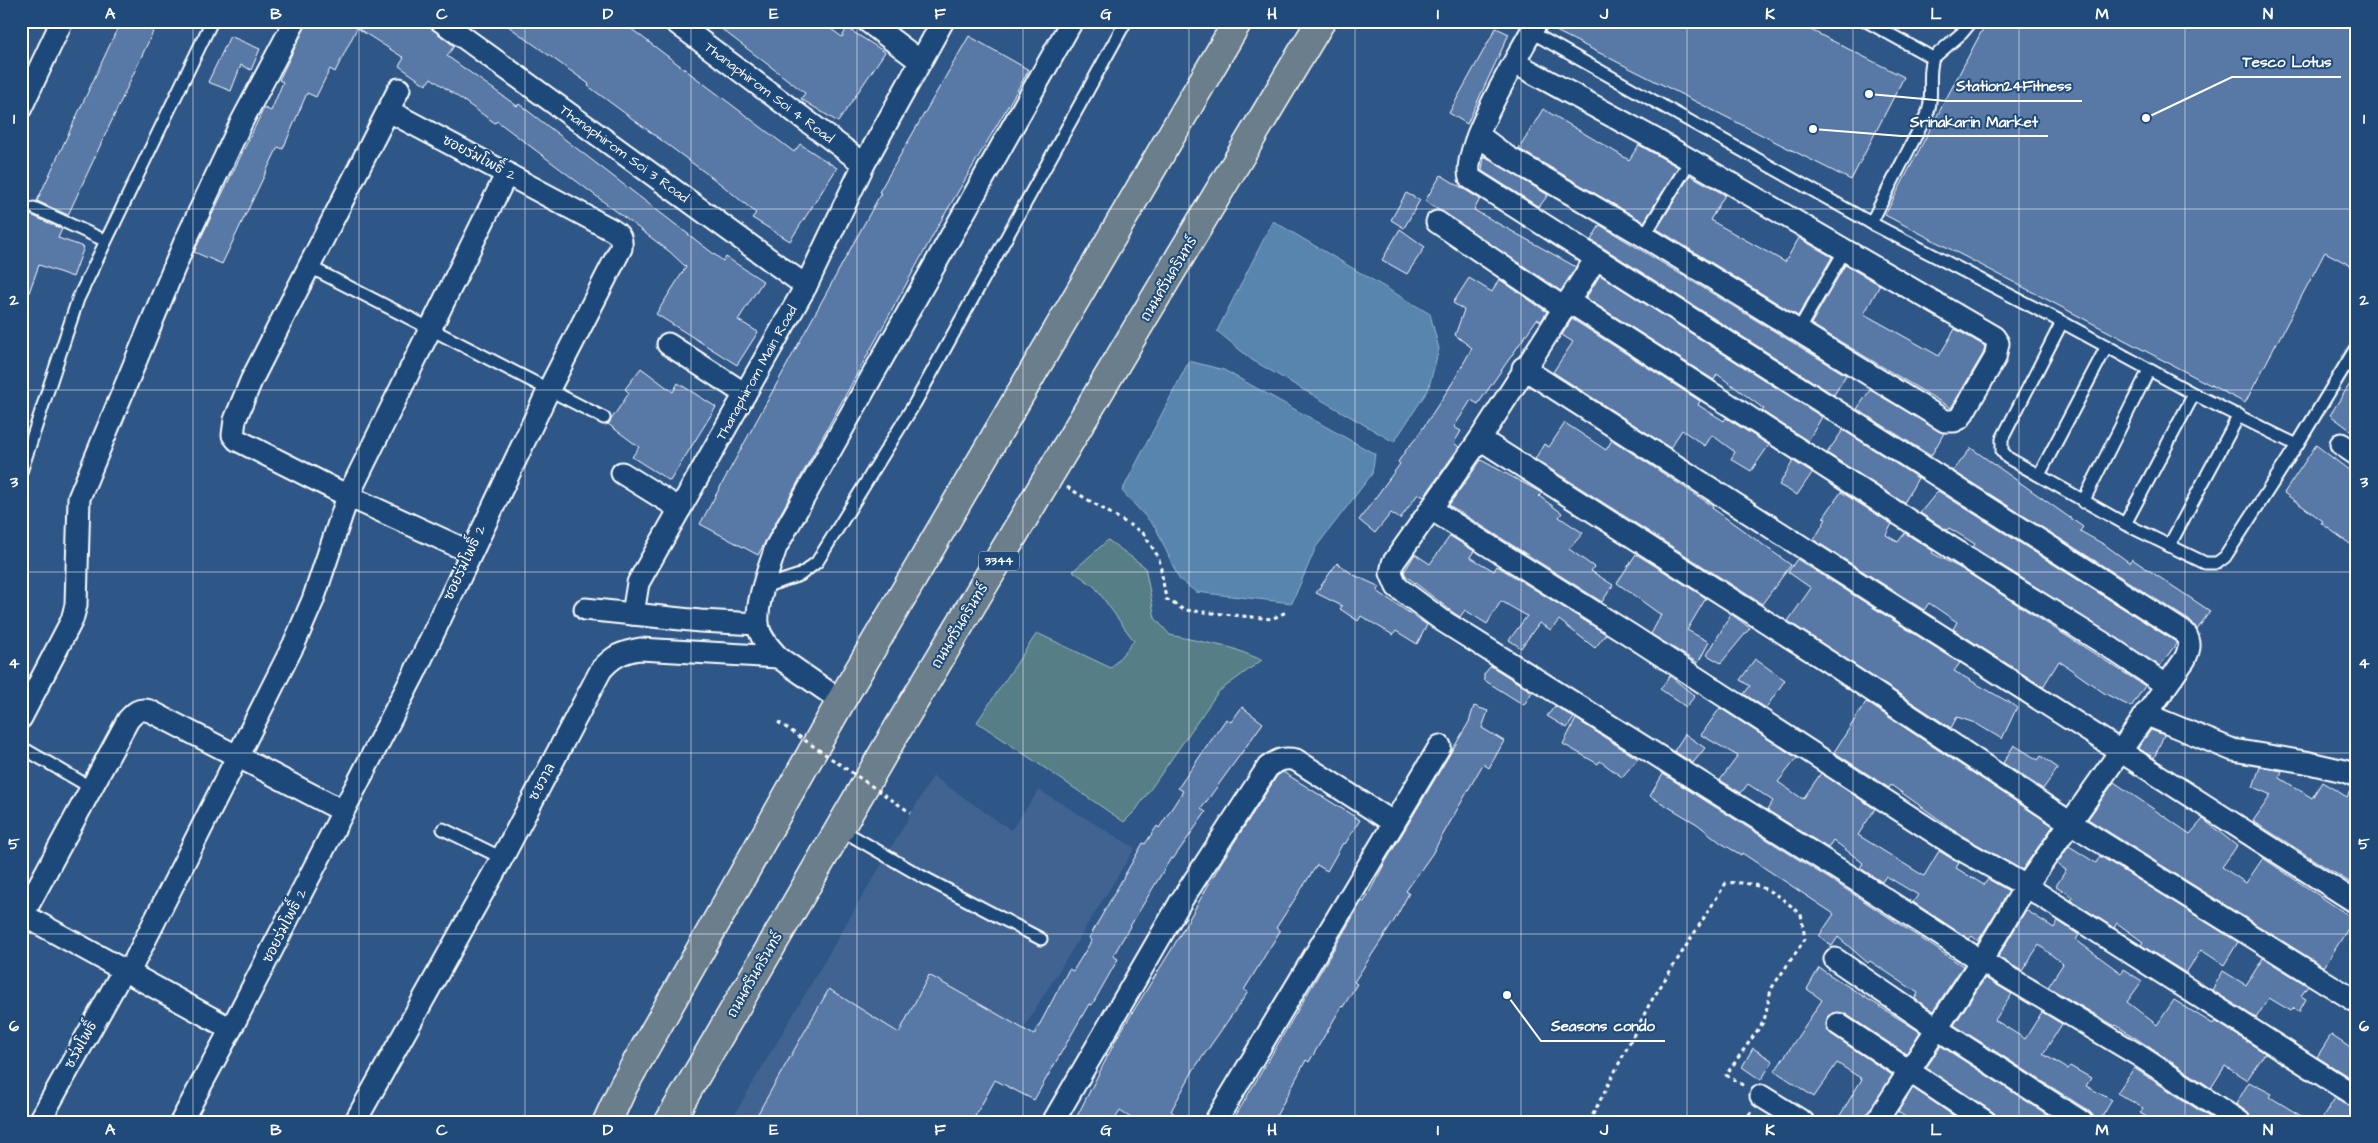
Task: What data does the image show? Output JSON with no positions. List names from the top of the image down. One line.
{"streets":{"main road":["ถนนศรีนครินทร์","3344"],"street":["Thanaphirom Soi 4 Road","Thanaphirom Soi 3 Road","ซอยร่มโพธิ์ 2","Thanaphirom Main Road","ซ.ชวาล","ซ.ร่มโพธิ์"]},"crossings":[["Thanaphirom Soi 4 Road","Thanaphirom Main Road"],["Thanaphirom Soi 3 Road","Thanaphirom Main Road"],["ซอยร่มโพธิ์ 2","ซ.ร่มโพธิ์"]],"places":["Station24Fitness","Tesco Lotus","Srinakarin Market","Seasons condo"],"grid":{"columns":["A","B","C","D","E","F","G","H","I","J","K","L","M","N"],"rows":["1","2","3","4","5","6"]}}
